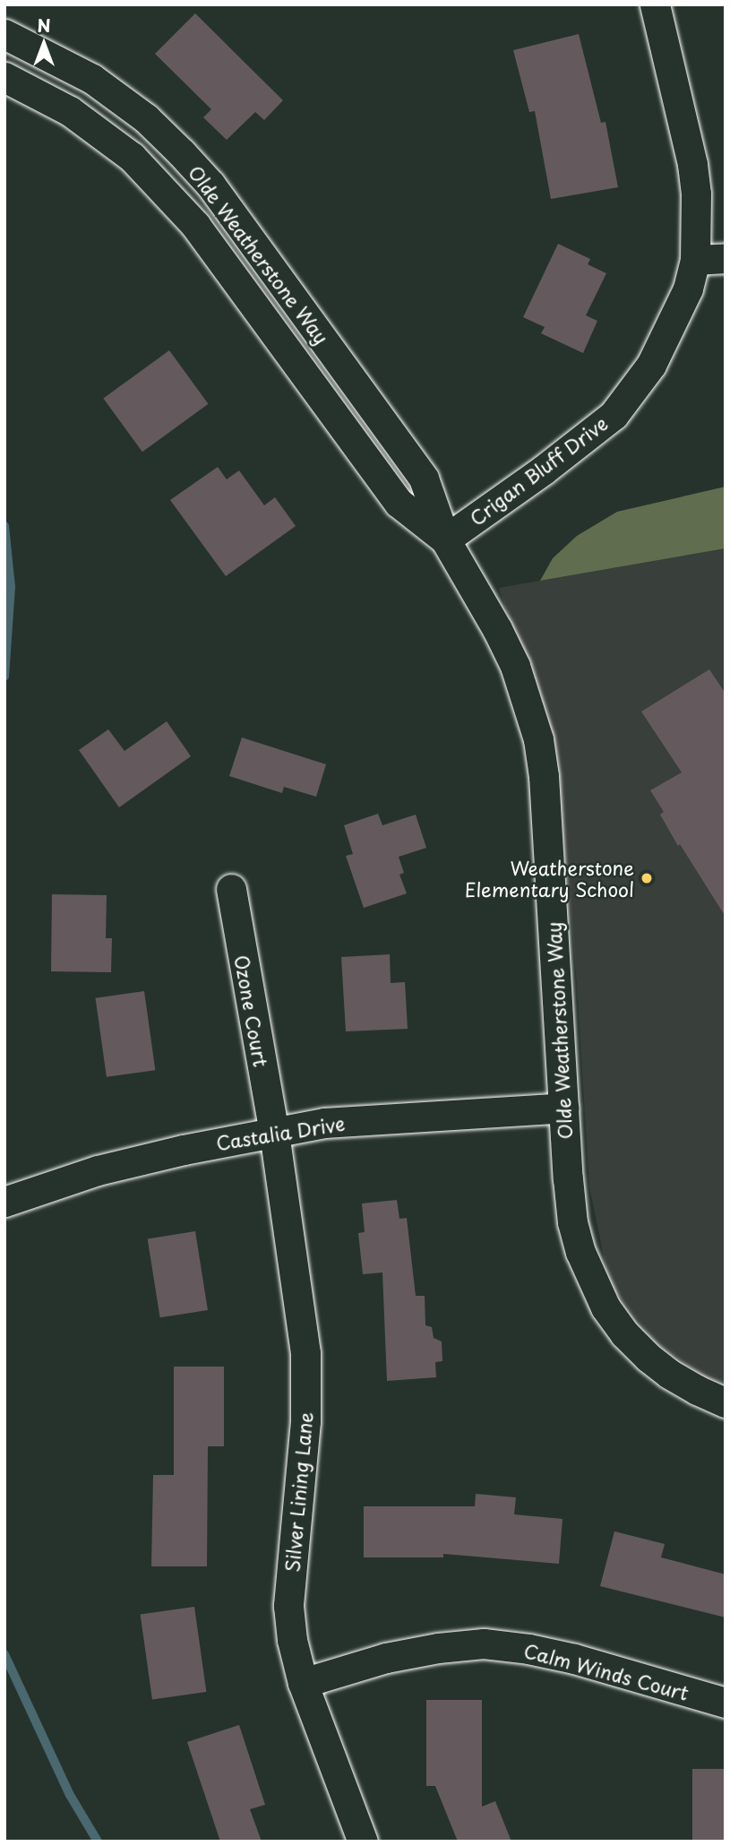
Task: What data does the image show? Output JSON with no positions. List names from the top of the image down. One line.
{"streets":{"street":["Olde Weatherstone Way","Crigan Bluff Drive","Ozone Court","Castalia Drive","Silver Lining Lane","Calm Winds Court"]},"crossings":[["Olde Weatherstone Way","Crigan Bluff Drive"],["Olde Weatherstone Way","Castalia Drive"],["Ozone Court","Castalia Drive"],["Ozone Court","Silver Lining Lane"],["Castalia Drive","Silver Lining Lane"],["Silver Lining Lane","Calm Winds Court"]],"places":["Weatherstone Elementary School"],"north":"top"}
